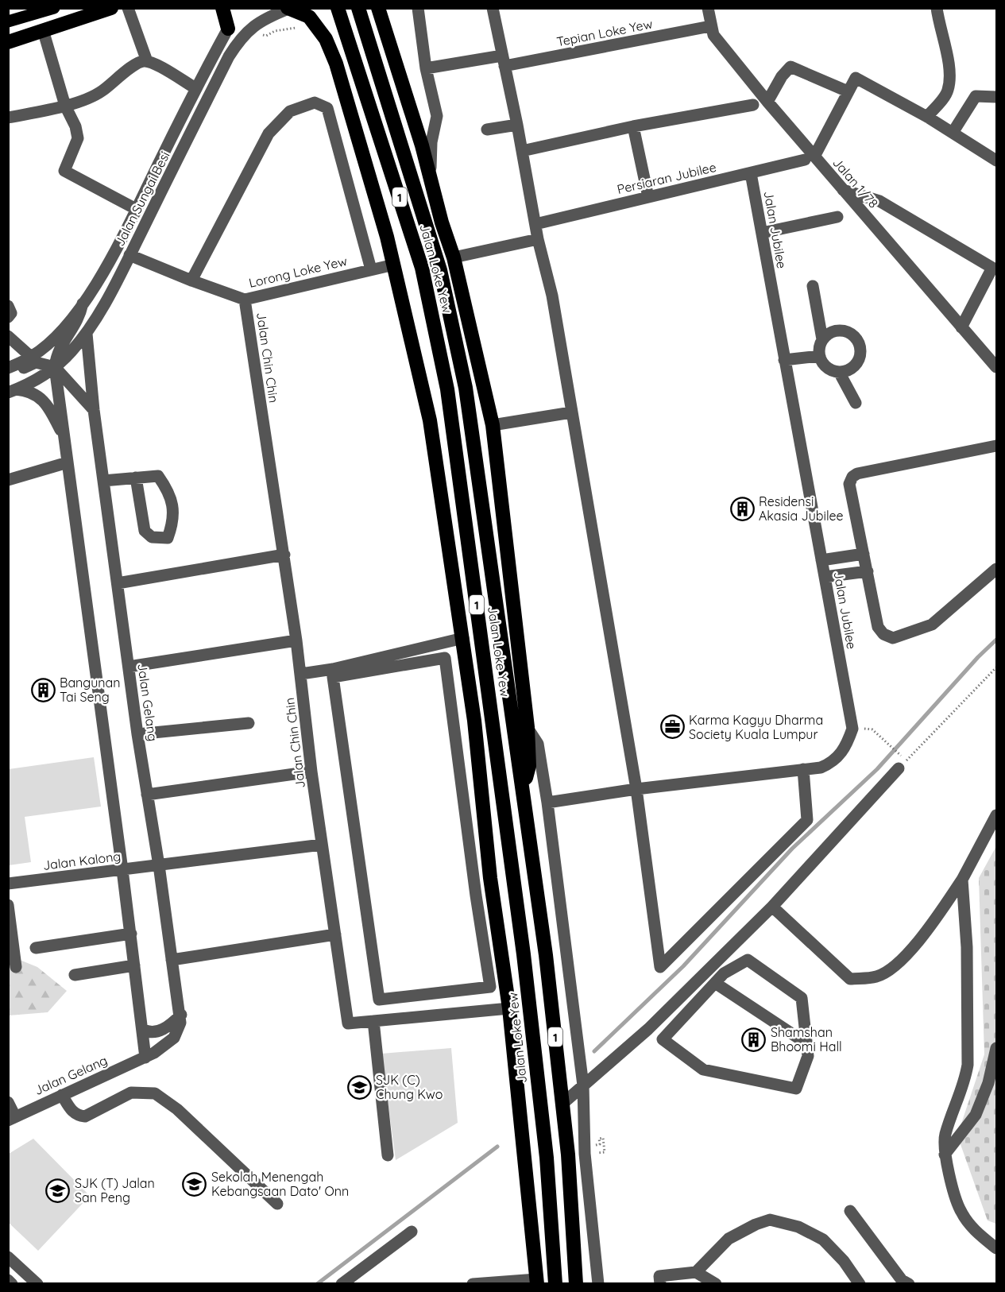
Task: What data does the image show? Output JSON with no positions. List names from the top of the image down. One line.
{"streets":{"highway":["1","Jalan Loke Yew"],"street":["Tepian Loke Yew","Persiaran Jubilee","Jalan 1/78","Jalan Sungai Besi","Jalan Jubilee","Lorong Loke Yew","Jalan Chin Chin","Jalan Gelang","Jalan Kalong"]},"crossings":[["Tepian Loke Yew","Jalan 1/78"],["Persiaran Jubilee","Jalan 1/78"],["Persiaran Jubilee","Jalan Jubilee"],["Jalan Sungai Besi","Lorong Loke Yew"],["Jalan Sungai Besi","Jalan Gelang"],["Lorong Loke Yew","Jalan Chin Chin"],["Jalan Chin Chin","Jalan Kalong"],["Jalan Gelang","Jalan Kalong"]],"places":{"building":["Residensi Akasia Jubilee","Bangunan Tai Seng","Shamshan Bhoomi Hall"],"office":["Karma Kagyu Dharma Society Kuala Lumpur"],"school or university":["SJK (C) Chung Kwo","Sekolah Menengah Kebangsaan Dato' Onn","SJK (T) Jalan San Peng"]}}
